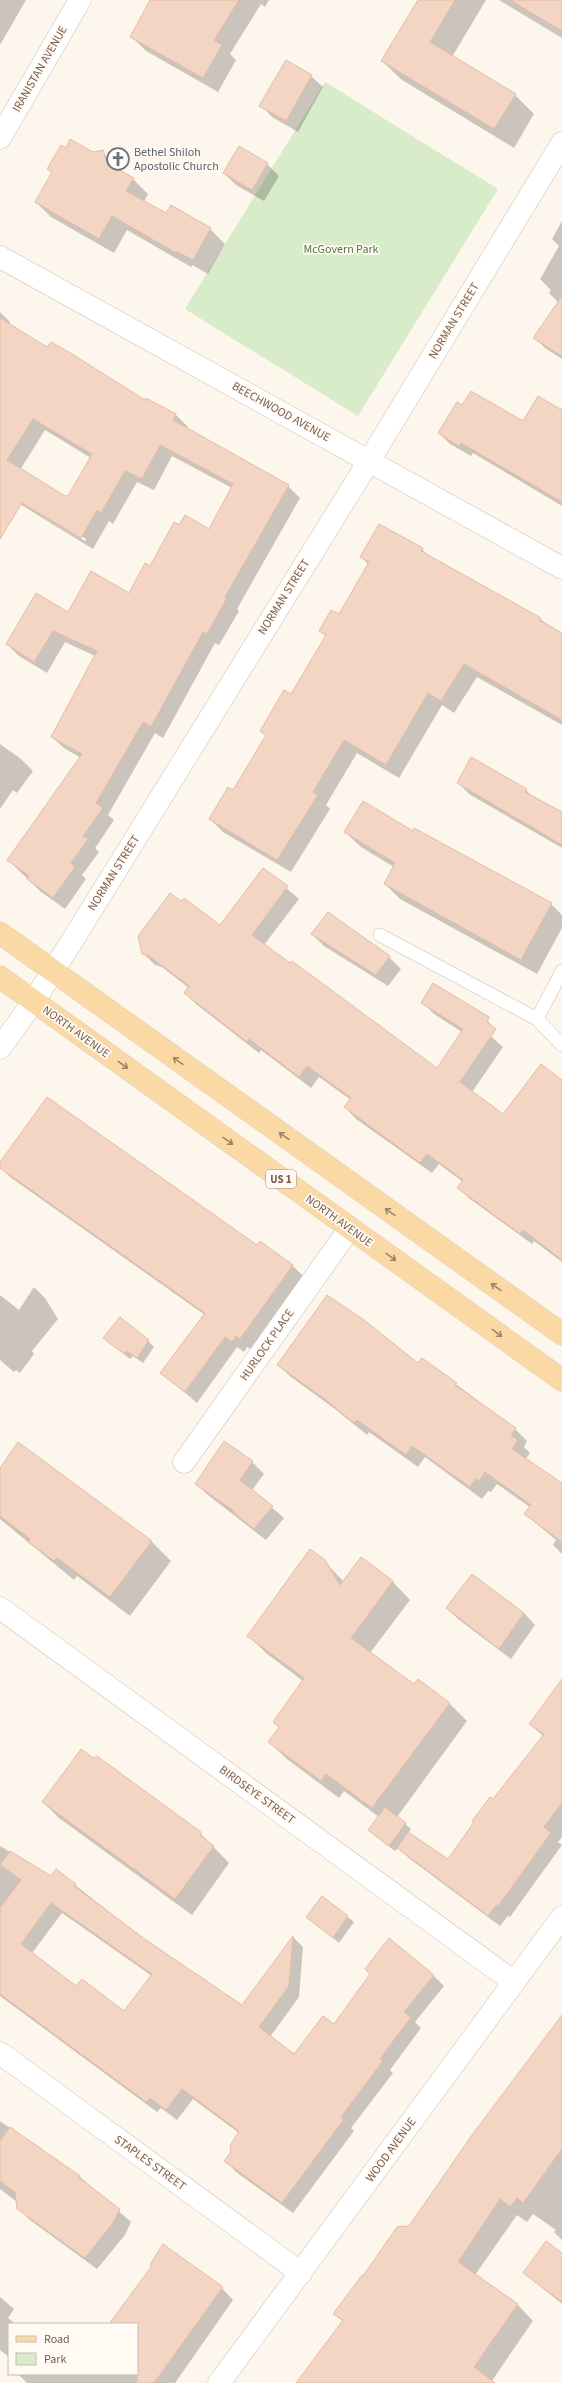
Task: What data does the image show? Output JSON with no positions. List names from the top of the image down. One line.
{"streets":{"main road":["NORTH AVENUE","US 1"],"street":["IRANISTAN AVENUE","NORMAN STREET","BEECHWOOD AVENUE","HURLOCK PLACE","BIRDSEYE STREET","WOOD AVENUE","STAPLES STREET"]},"crossings":[["NORMAN STREET","BEECHWOOD AVENUE"],["NORMAN STREET","NORTH AVENUE"],["NORTH AVENUE","HURLOCK PLACE"],["BIRDSEYE STREET","WOOD AVENUE"],["WOOD AVENUE","STAPLES STREET"]],"parks":["McGovern Park"],"places":{"church":["Bethel Shiloh Apostolic Church"]},"legend":["Road","Park"]}
